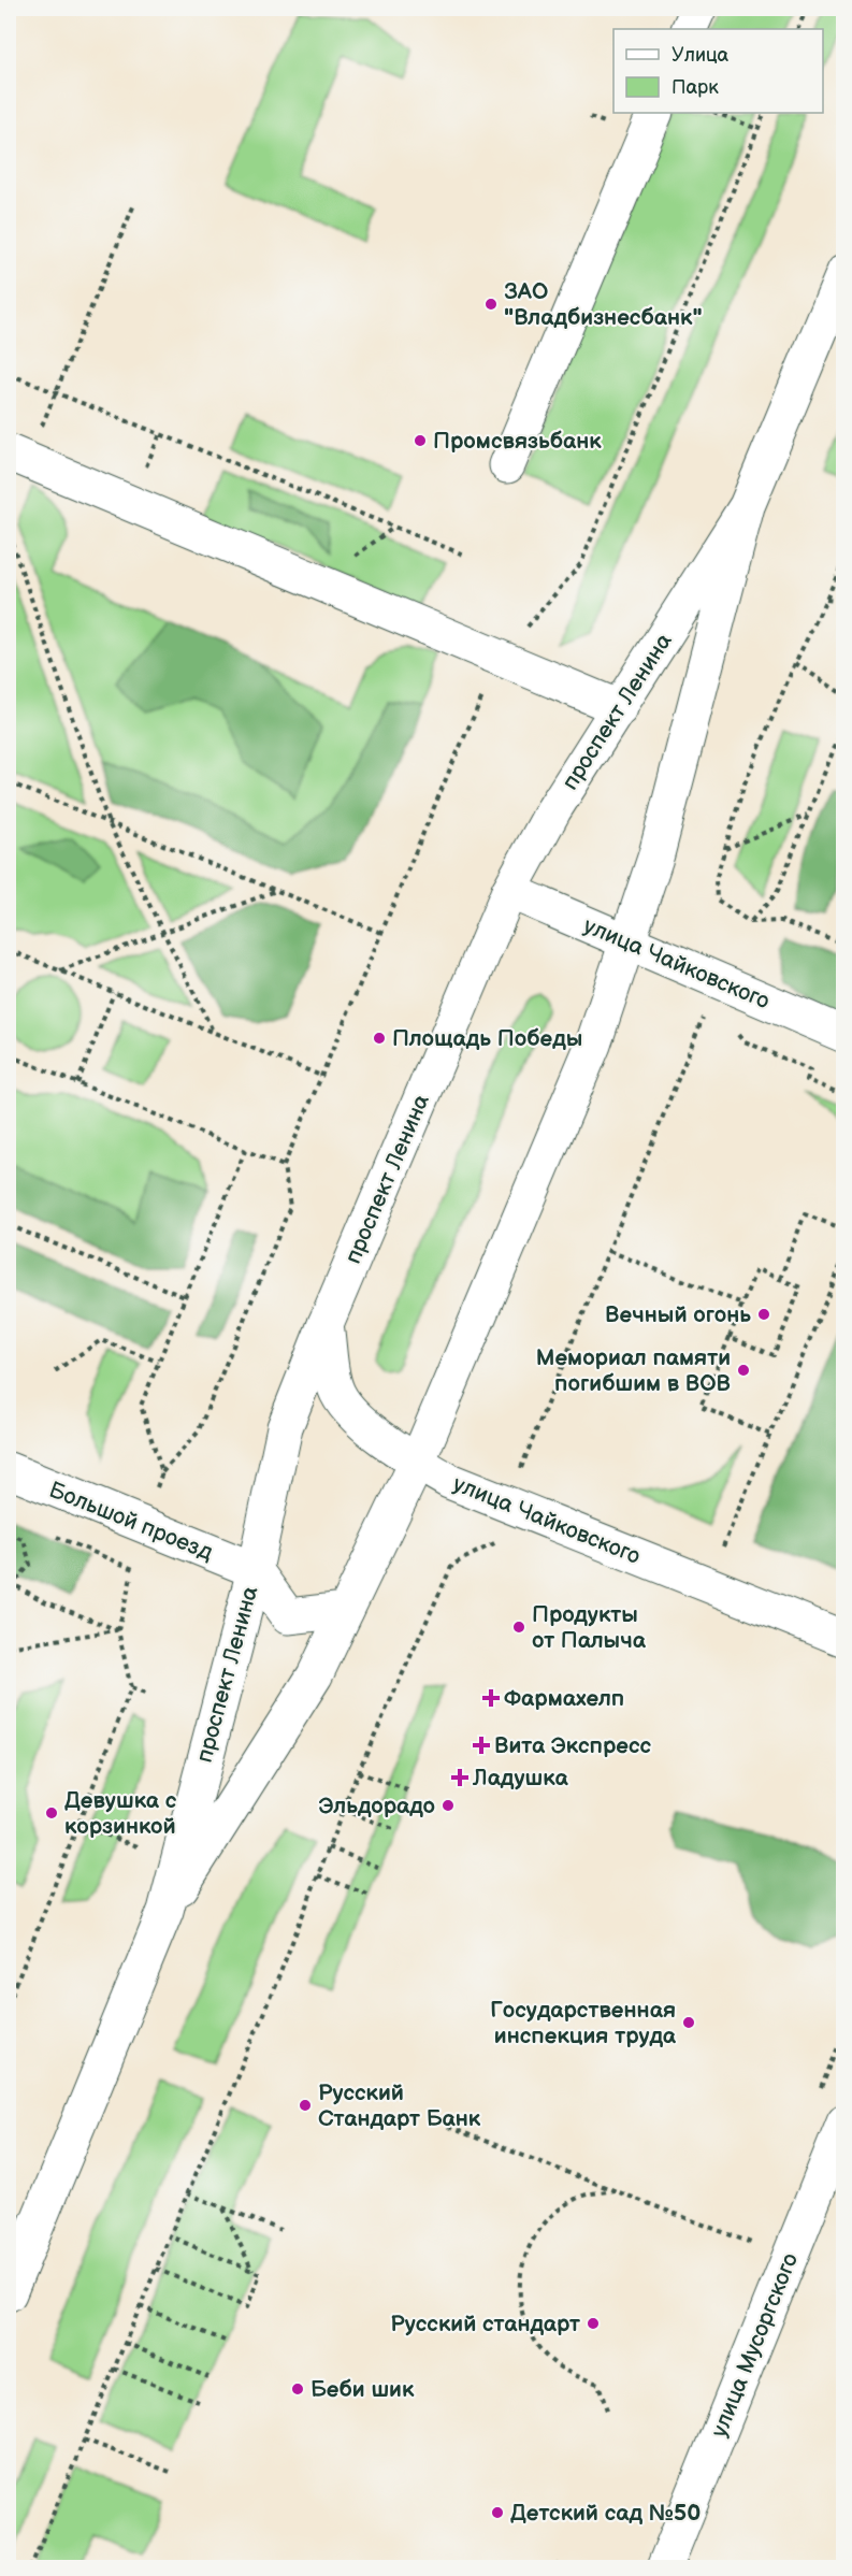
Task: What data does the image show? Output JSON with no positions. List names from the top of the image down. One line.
{"streets":{"main road":["проспект Ленина","улица Чайковского","Большой проезд","улица Мусоргского"]},"crossings":[["проспект Ленина","улица Чайковского"],["проспект Ленина","Большой проезд"]],"places":{"other":["ЗАО \"Владбизнесбанк\"","Промсвязьбанк","Площадь Победы","Вечный огонь","Мемориал памяти погибшим в ВОВ","Продукты от Палыча","Эльдорадо","Девушка с корзинкой","Государственная инспекция труда","Русский Стандарт Банк","Русский стандарт","Беби шик","Детский сад №50"],"health":["Фармахелп","Вита Экспресс","Ладушка"]},"legend":["Улица","Парк"]}
